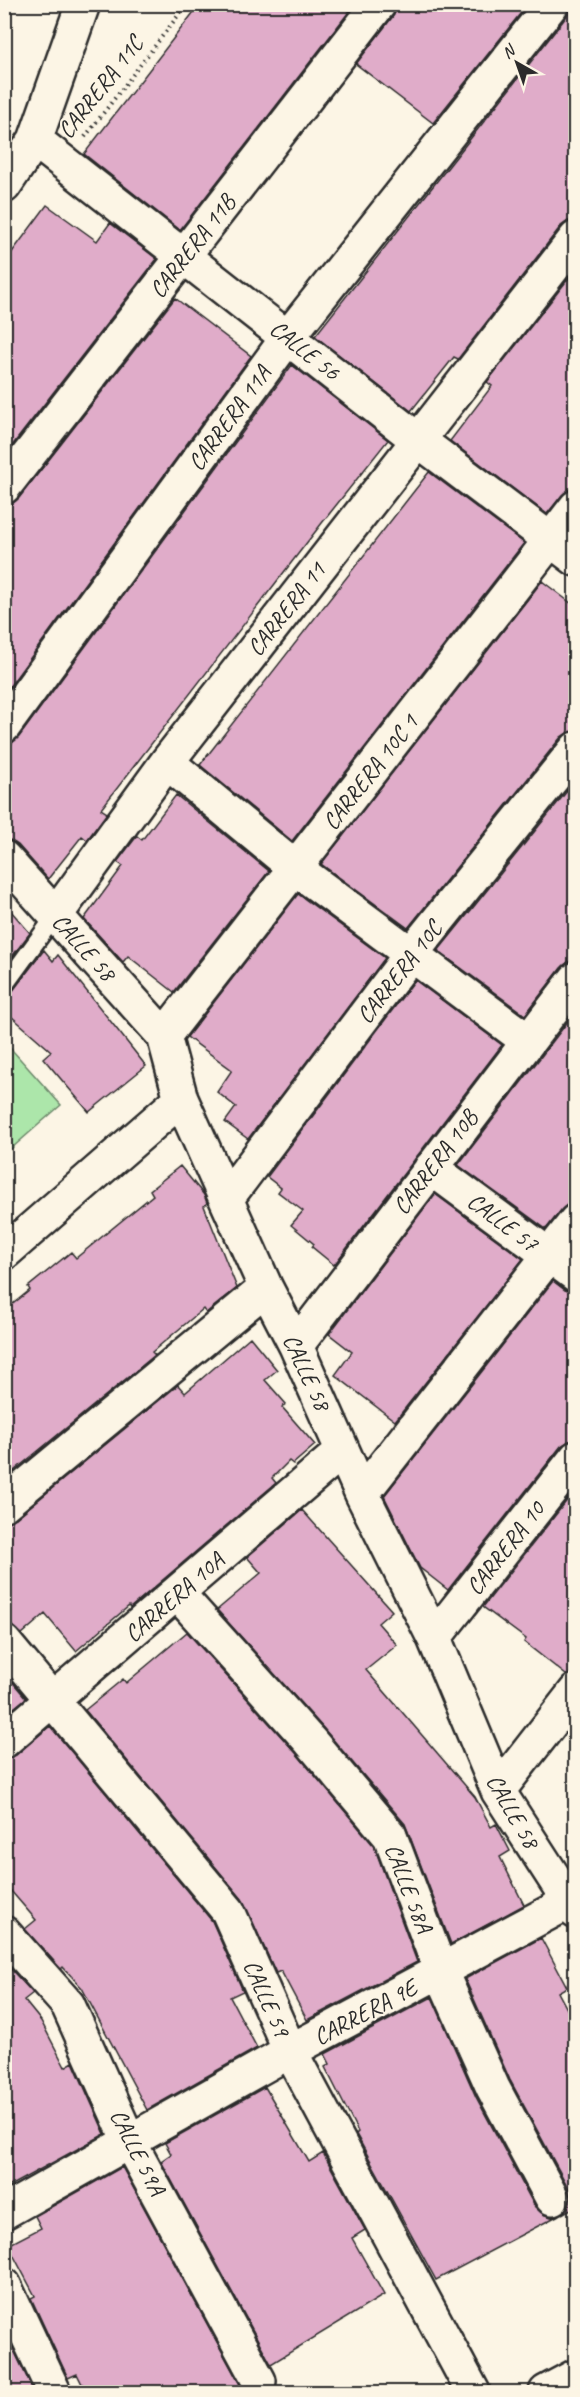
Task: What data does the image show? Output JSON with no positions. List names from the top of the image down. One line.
{"streets":{"street":["CARRERA 11B","CALLE 56","CARRERA 11A","CARRERA 11","CARRERA 10C 1","CALLE 58","CARRERA 10C","CARRERA 10B","CALLE 57","CARRERA 10","CARRERA 10A","CALLE 58A","CALLE 59","CARRERA 9E","CALLE 59A"],"path":["CARRERA 11C"]},"crossings":[["CARRERA 11C","CALLE 56"],["CARRERA 11B","CALLE 56"],["CALLE 56","CARRERA 11A"],["CALLE 56","CARRERA 11"],["CALLE 56","CARRERA 10C 1"],["CARRERA 11","CALLE 58"],["CARRERA 10C 1","CALLE 58"],["CALLE 58","CARRERA 10C"],["CALLE 58","CARRERA 10B"],["CALLE 58","CARRERA 10"],["CALLE 58","CARRERA 10A"],["CALLE 58","CARRERA 9E"],["CARRERA 10B","CALLE 57"],["CARRERA 10A","CALLE 58A"],["CARRERA 10A","CALLE 59"],["CALLE 58A","CARRERA 9E"],["CALLE 59","CARRERA 9E"],["CARRERA 9E","CALLE 59A"]],"north":"top left"}
